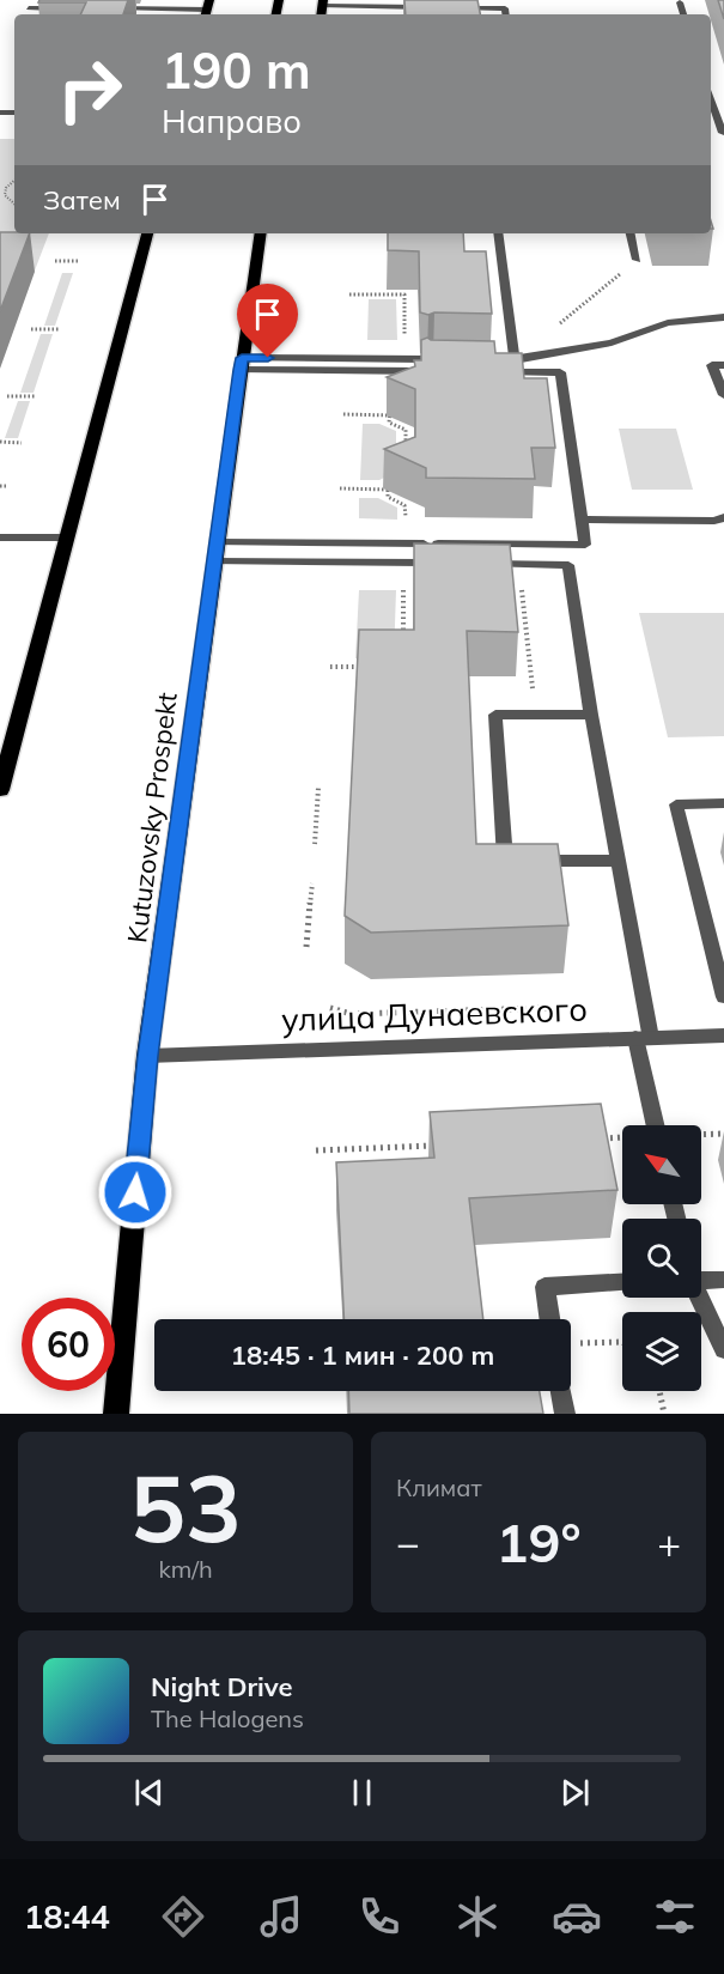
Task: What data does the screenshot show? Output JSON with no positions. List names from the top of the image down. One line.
{"streets":{"main road":["Kutuzovsky Prospekt"],"street":["улица Дунаевского"]},"crossings":[["Kutuzovsky Prospekt","улица Дунаевского"]],"north":"top left","page":{"turn":["190 m","Направо"],"then":"Затем","limit":"60","trip":"18:45 · 1 мин · 200 m","tile":[["53","km/h"],"Климат"],"heat":["−","19°","+"],"song":["Night Drive","The Halogens"],"tabs":"18:44"}}
